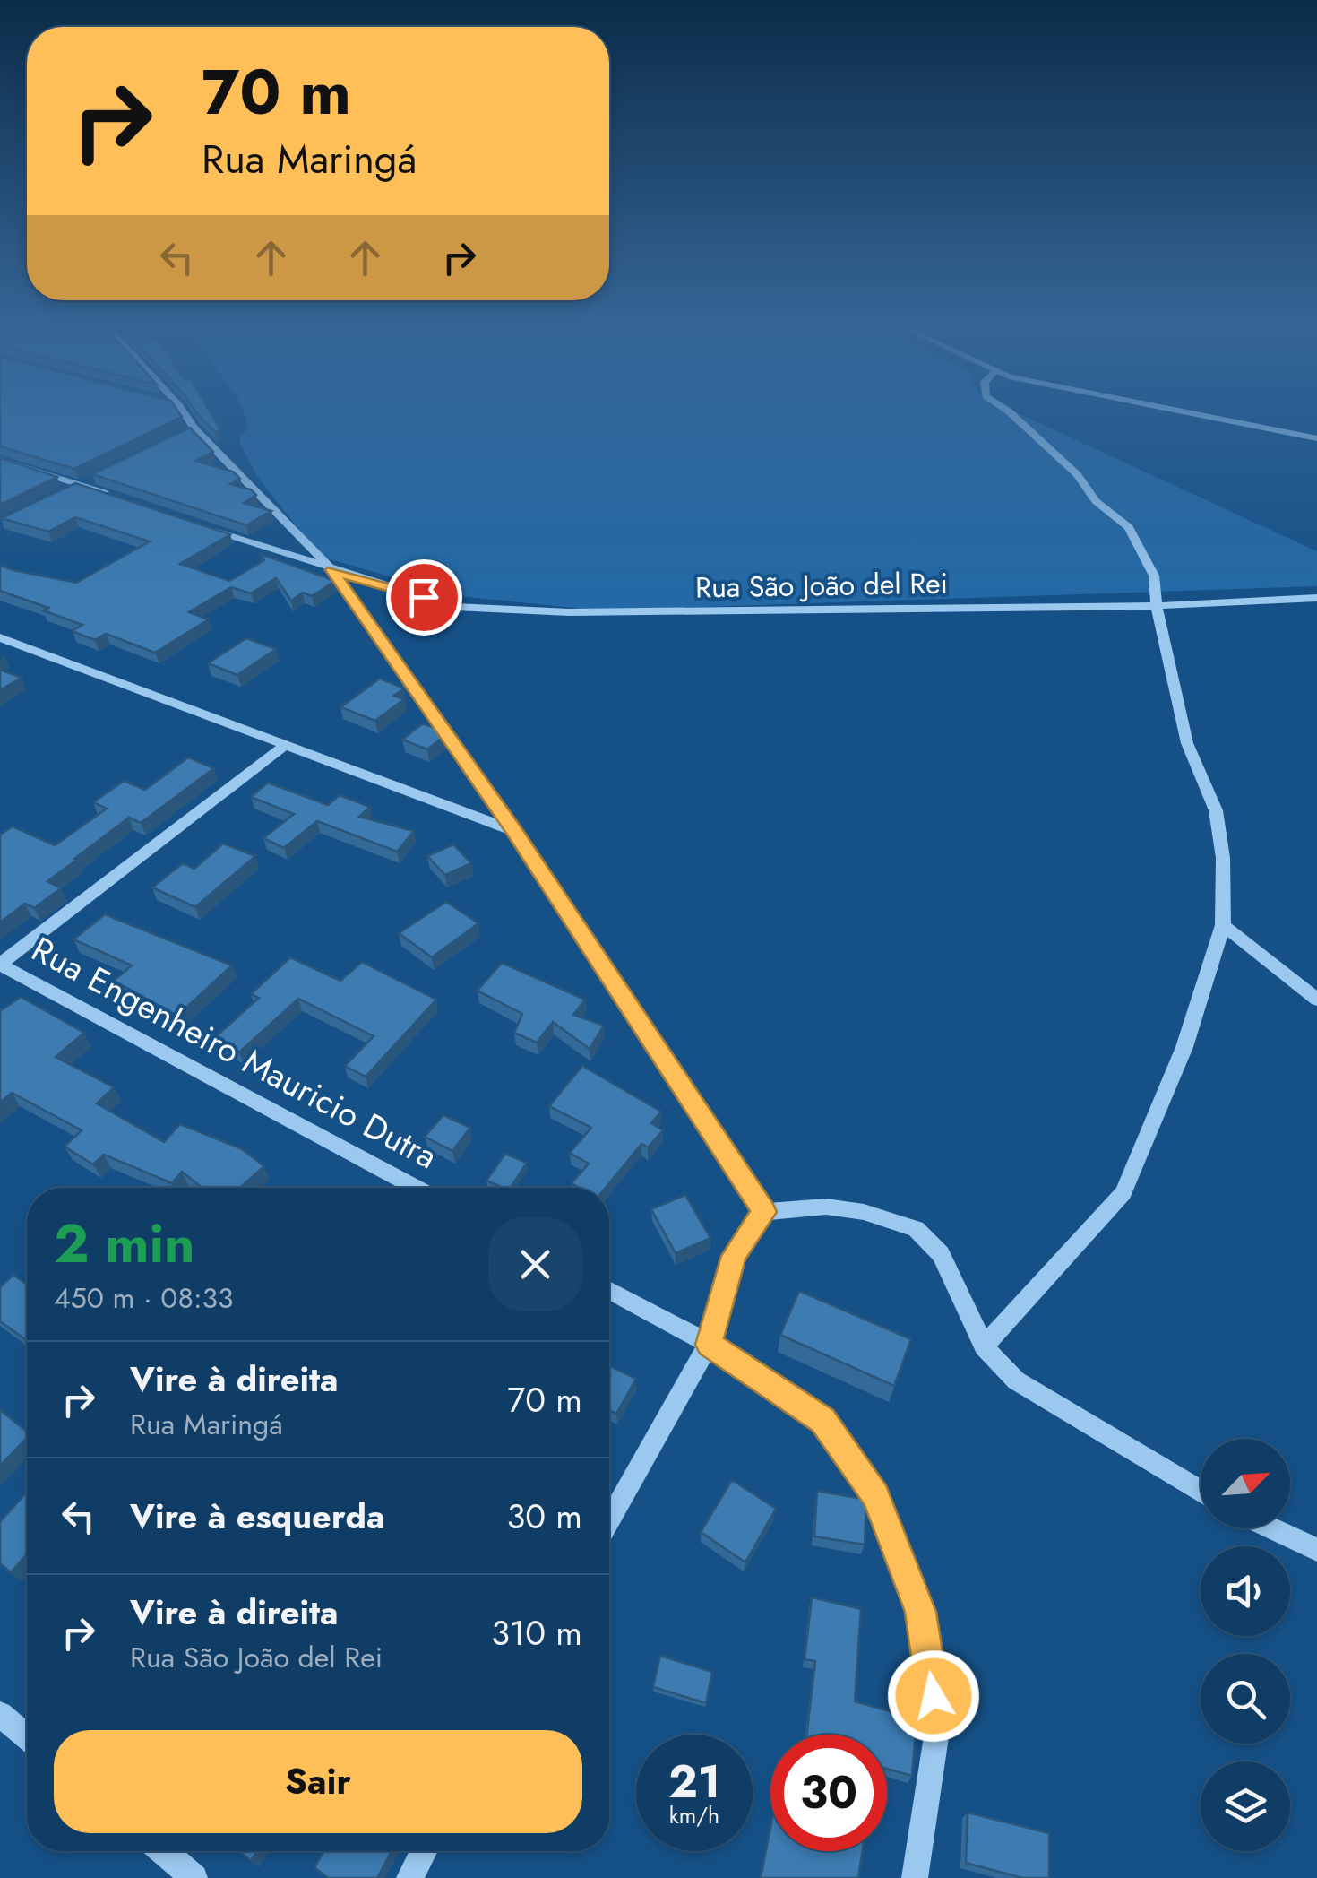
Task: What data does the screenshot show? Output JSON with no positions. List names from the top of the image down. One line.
{"streets":{"street":["Rua São João del Rei","Rua Engenheiro Mauricio Dutra"]},"north":"top right","page":{"turn":["70 m","Rua Maringá"],"heading":["2 min","450 m · 08:33"],"list":[{"name":"Vire à direita","note":"Rua Maringá","value":"70 m"},{"name":"Vire à esquerda","value":"30 m"},{"name":"Vire à direita","note":"Rua São João del Rei","value":"310 m"}],"buttons":"Sair","speed":"21 km/h","limit":"30"}}
